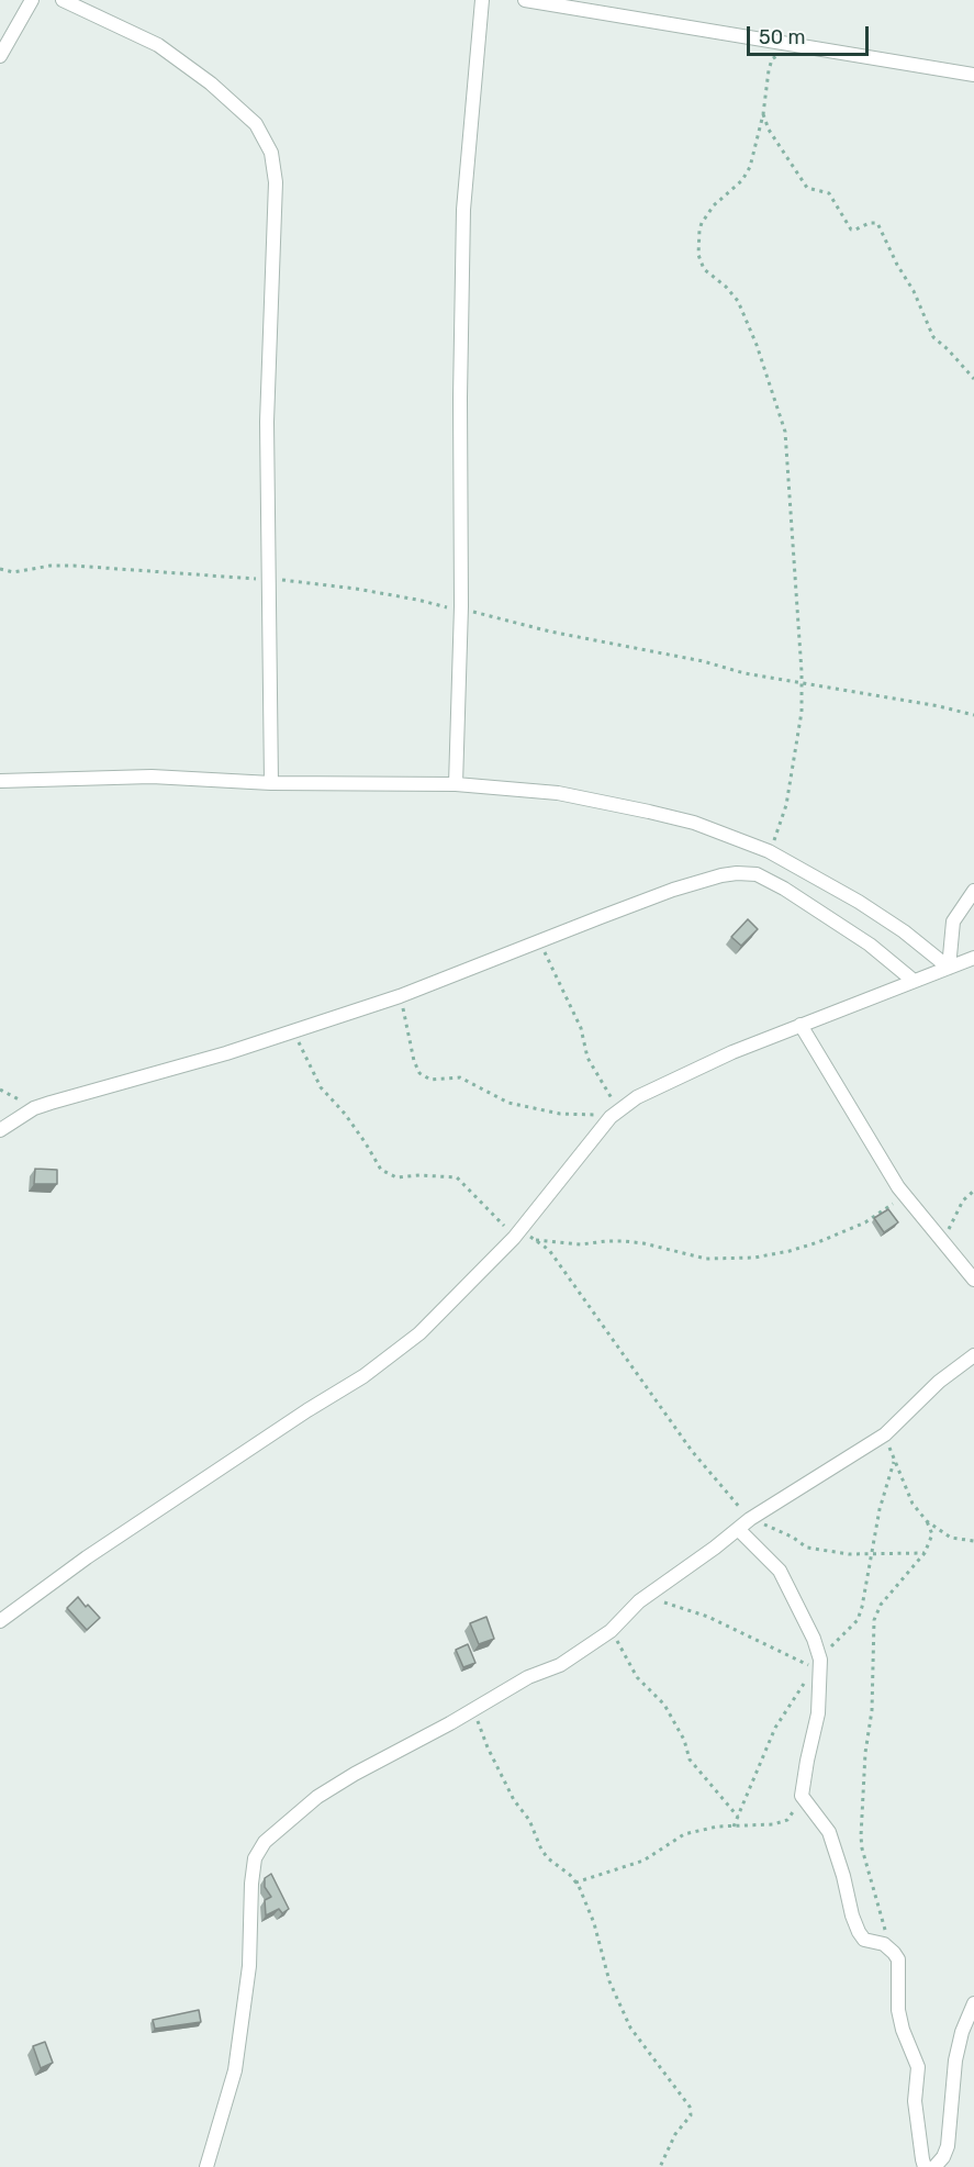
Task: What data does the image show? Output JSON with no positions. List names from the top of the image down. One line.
{"scale_bar":"50 m"}
